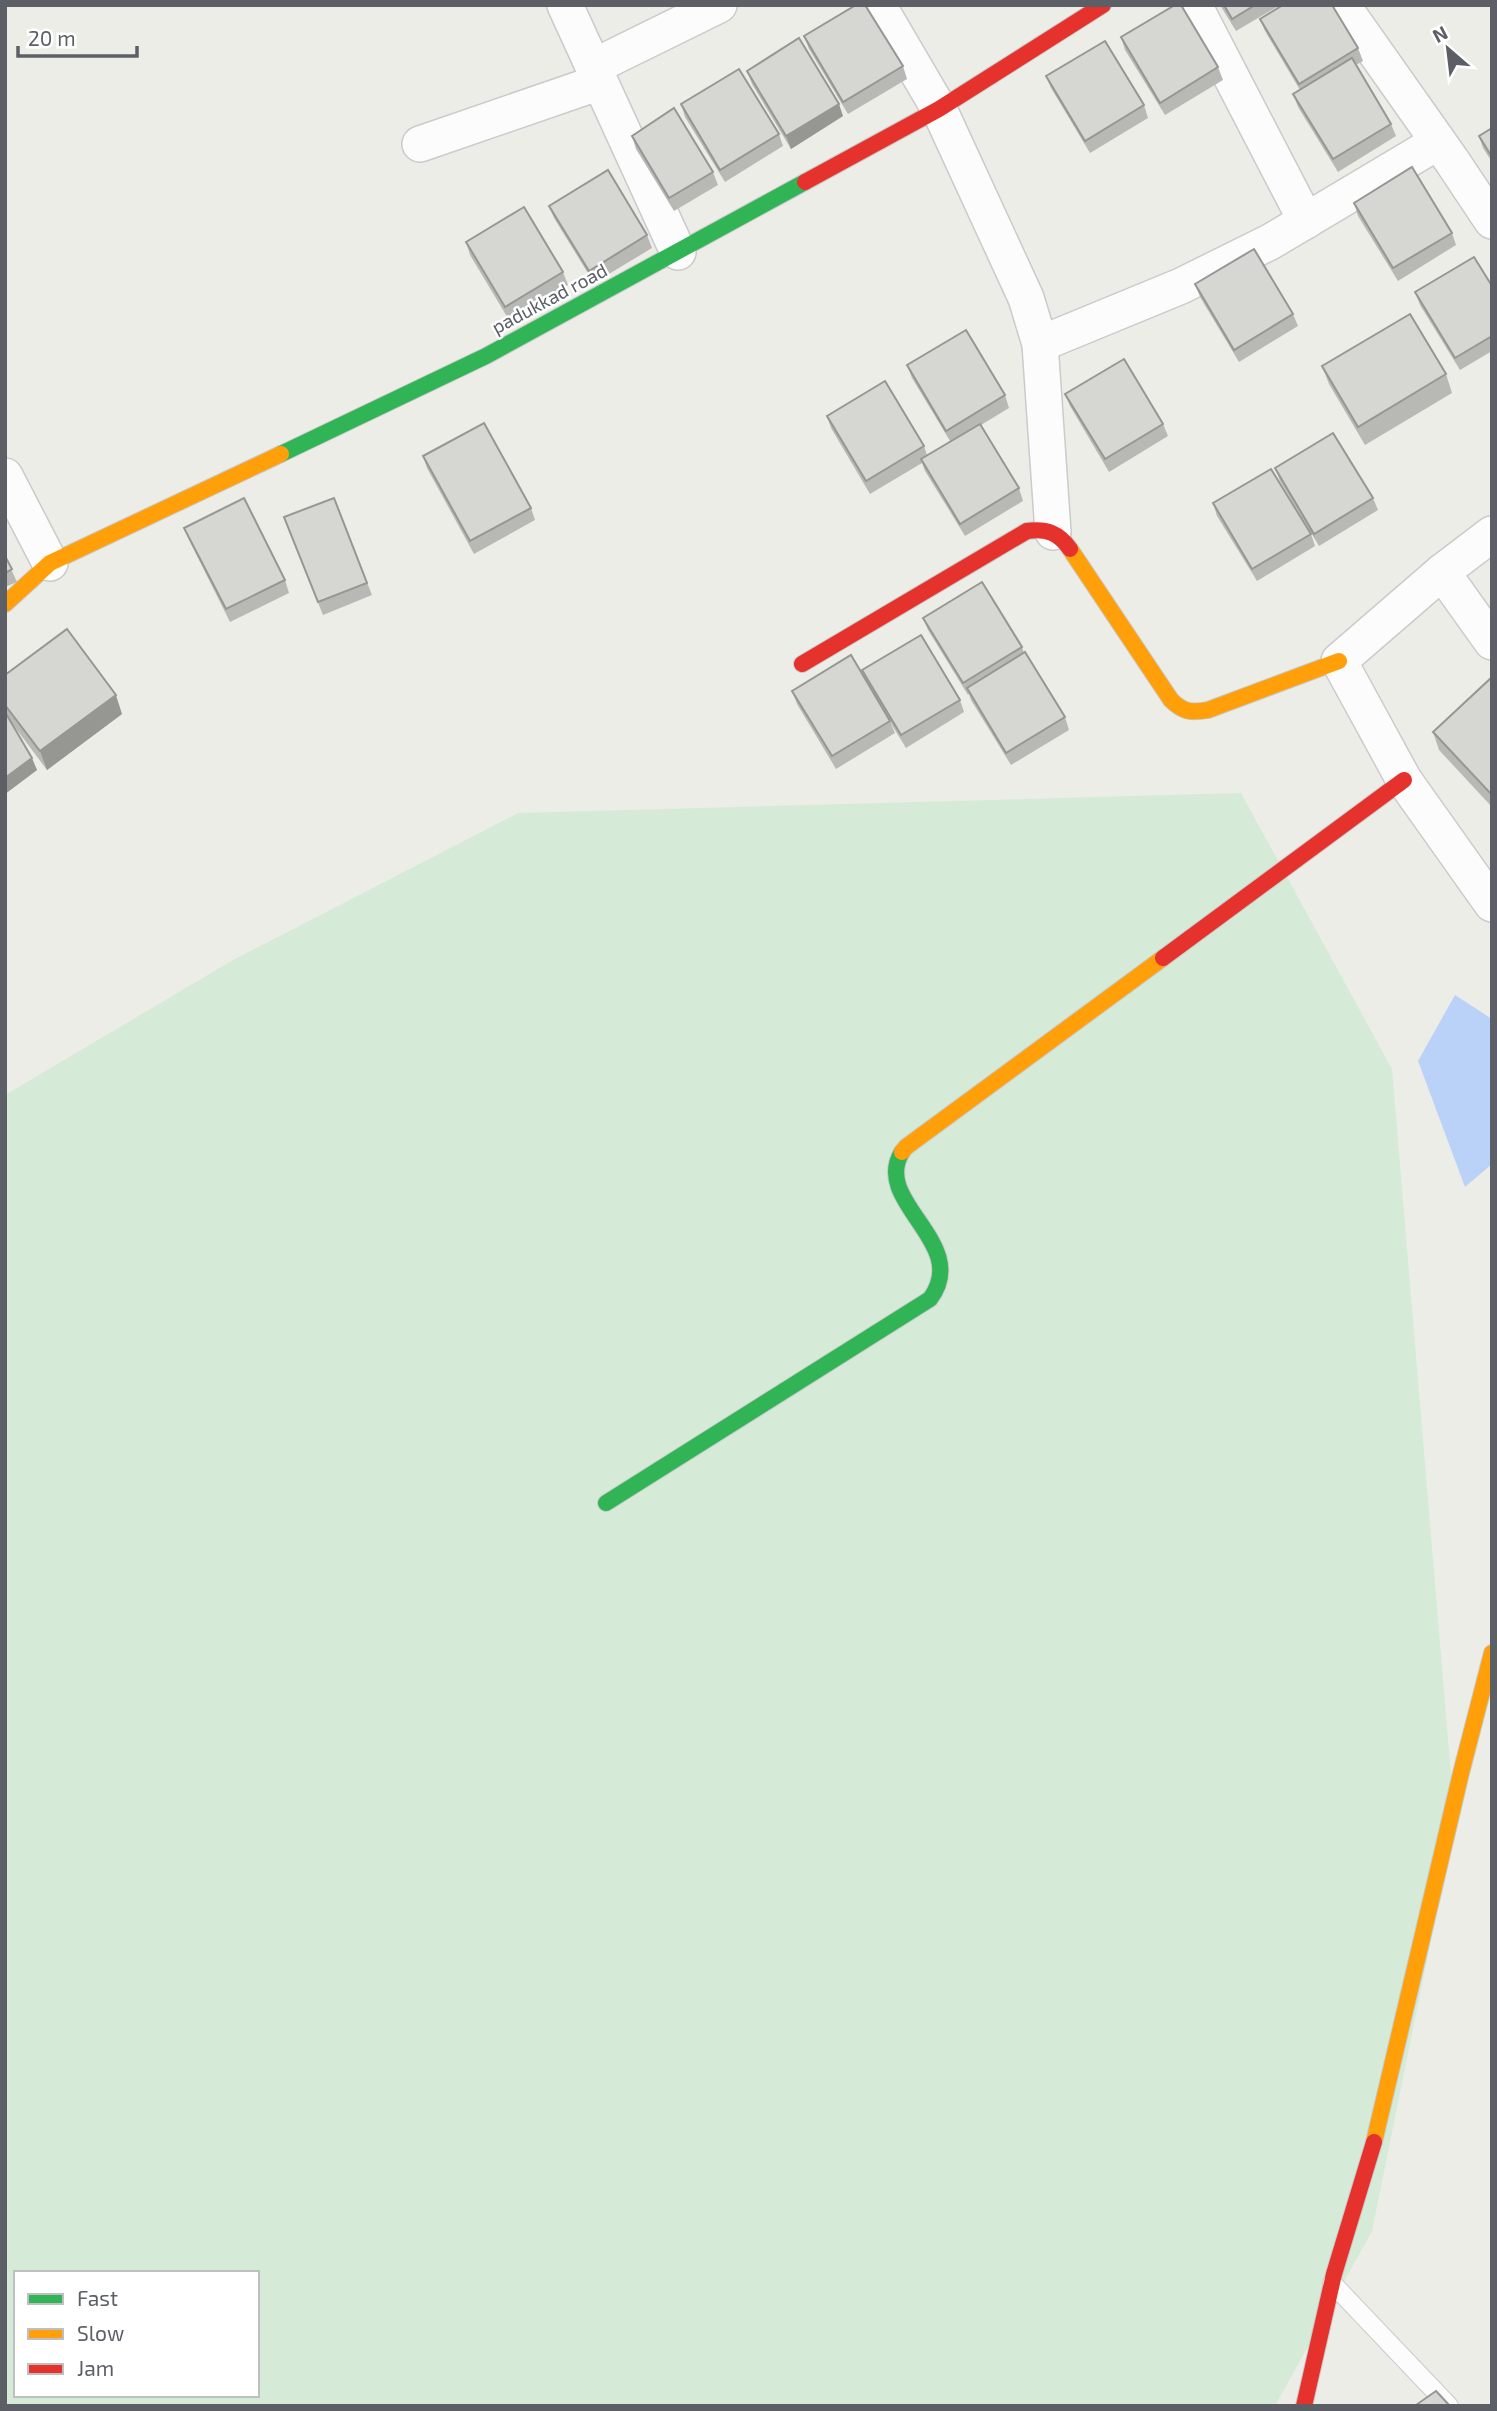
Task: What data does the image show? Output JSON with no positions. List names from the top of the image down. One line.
{"streets":{"street":["padukkad road"]},"legend":["Fast","Slow","Jam"],"scale_bar":"20 m","north":"top left"}
